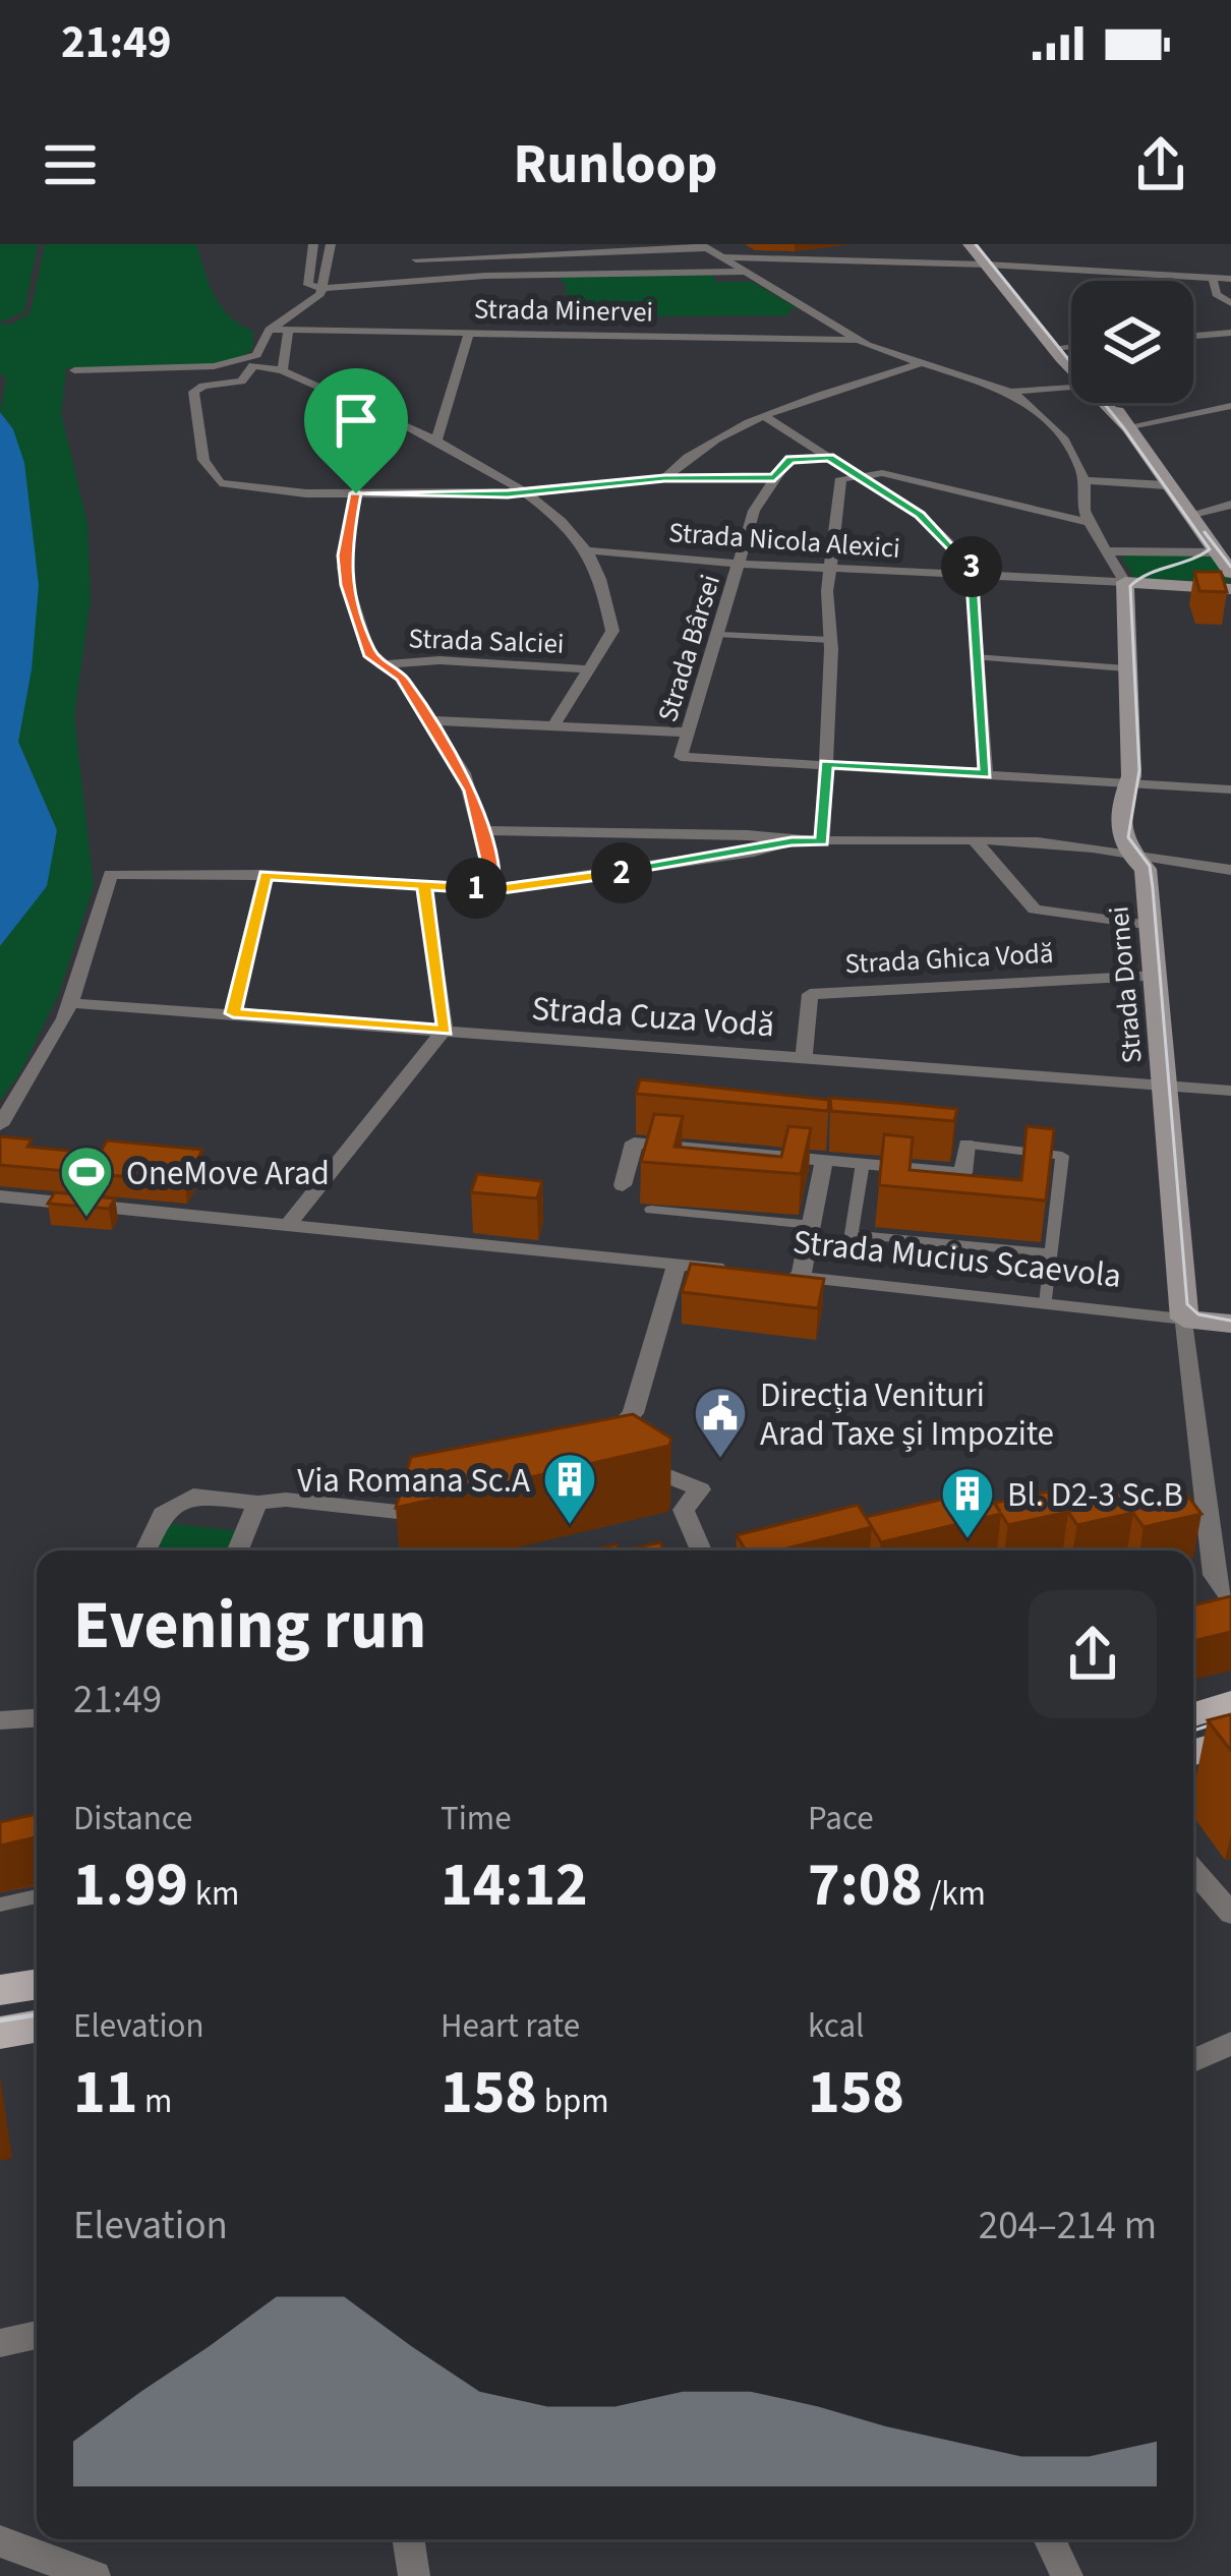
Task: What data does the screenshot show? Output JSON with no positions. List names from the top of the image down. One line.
{"streets":{"main road":["Strada Dornei","Strada Mucius Scaevola"],"street":["Strada Minervei","Strada Nicola Alexici","Strada Salciei","Strada Bârsei","Strada Ghica Vodă","Strada Cuza Vodă"]},"crossings":[["Strada Nicola Alexici","Strada Bârsei"],["Strada Nicola Alexici","Strada Dornei"],["Strada Ghica Vodă","Strada Dornei"],["Strada Ghica Vodă","Strada Cuza Vodă"],["Strada Dornei","Strada Cuza Vodă"],["Strada Dornei","Strada Mucius Scaevola"]],"places":{"sports":["OneMove Arad"],"public building":["Direcția Venituri Arad Taxe și Impozite"],"building":["Via Romana Sc.A","Bl. D2-3 Sc.B"]},"page":{"status":"21:49","header":"Runloop","pins":["3","2","1"],"heading":["Evening run","21:49"],"stats":[["Distance","1.99 km"],["Time","14:12"],["Pace","7:08 /km"],["Elevation","11 m"],["Heart rate","158 bpm"],["kcal","158"]],"chart":["Elevation","204–214 m"]}}
